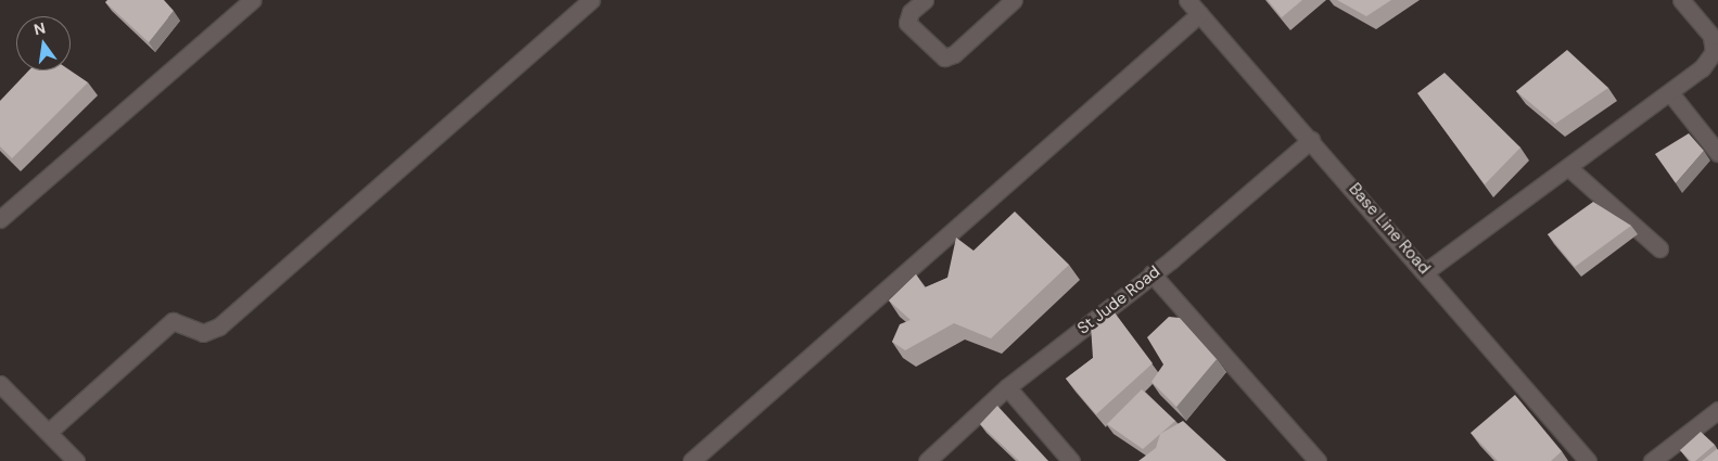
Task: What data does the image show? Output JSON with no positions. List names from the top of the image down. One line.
{"streets":{"street":["Base Line Road","St Jude Road"]},"crossings":[["Base Line Road","St Jude Road"]],"north":"top"}
